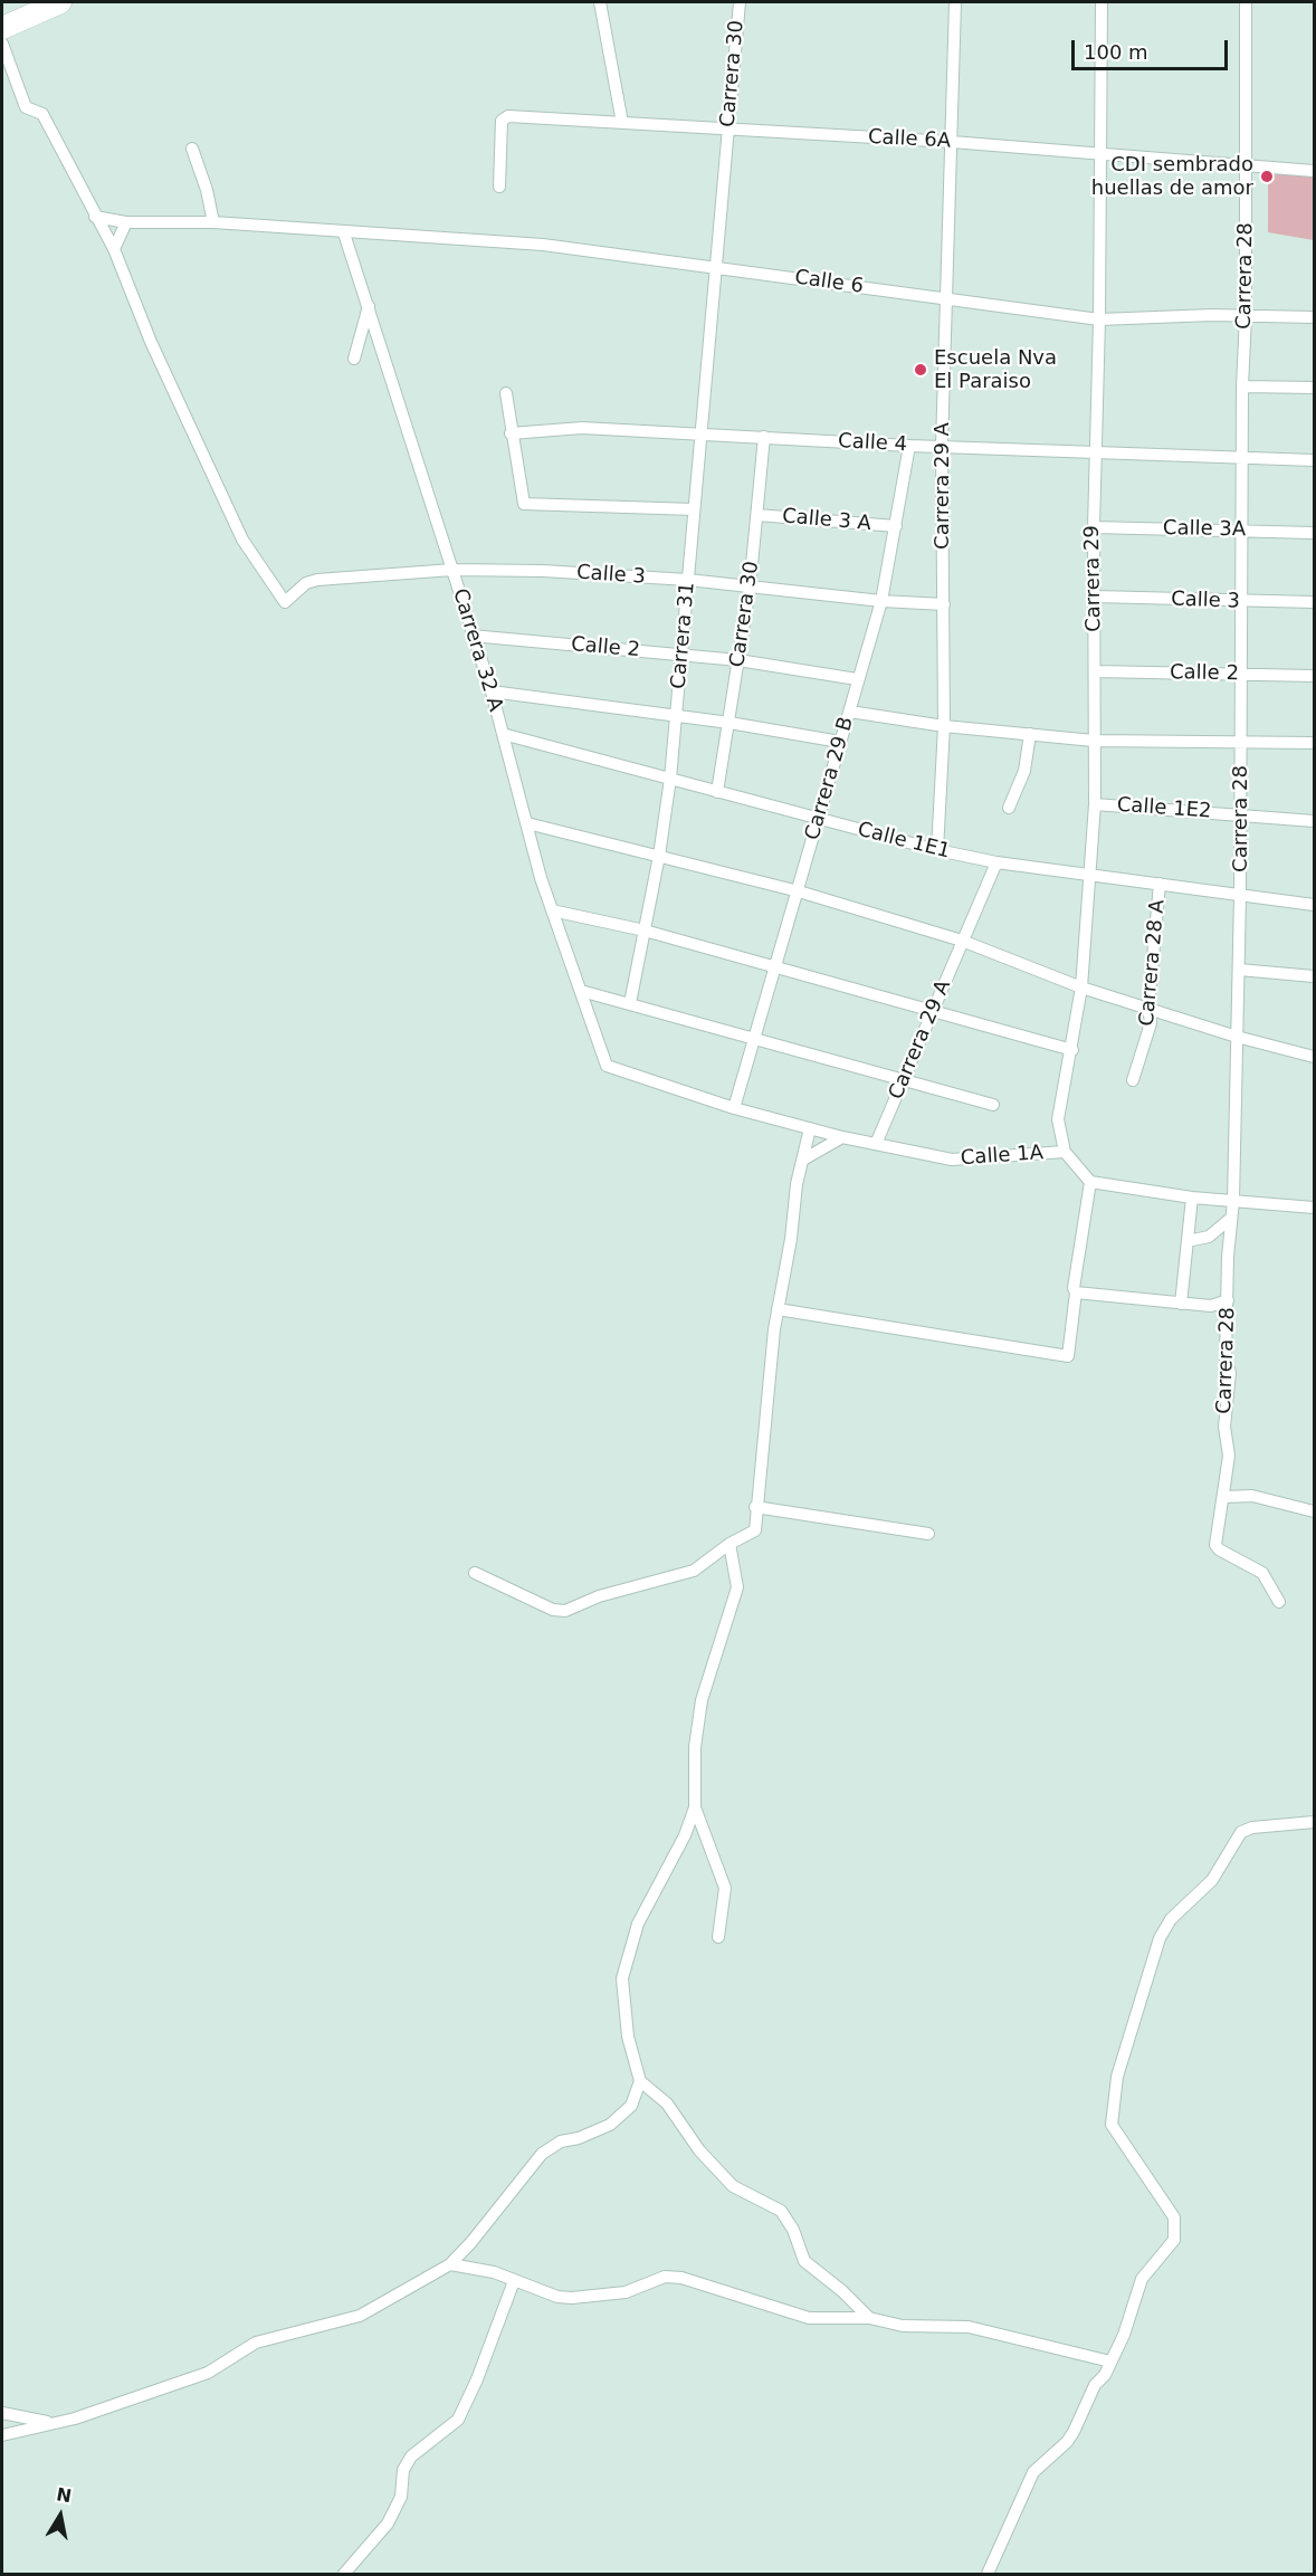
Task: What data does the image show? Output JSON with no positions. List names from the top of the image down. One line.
{"streets":{"street":["Carrera 30","Calle 6A","Carrera 28","Calle 6","Calle 4","Carrera 29 A","Calle 3 A","Calle 3A","Calle 3","Carrera 29","Carrera 31","Calle 2","Carrera 32 A","Carrera 29 B","Calle 1E2","Calle 1E1","Carrera 28 A","Calle 1A"]},"crossings":[["Carrera 30","Calle 6A"],["Carrera 30","Calle 6"],["Carrera 30","Calle 4"],["Carrera 30","Calle 3 A"],["Carrera 30","Calle 3"],["Carrera 30","Carrera 31"],["Carrera 30","Calle 2"],["Carrera 30","Calle 1E1"],["Calle 6A","Carrera 28"],["Calle 6A","Carrera 29 A"],["Calle 6A","Carrera 29"],["Carrera 28","Calle 6"],["Carrera 28","Calle 4"],["Carrera 28","Calle 3A"],["Carrera 28","Calle 3"],["Carrera 28","Calle 2"],["Carrera 28","Calle 1E2"],["Carrera 28","Calle 1E1"],["Calle 6","Carrera 29 A"],["Calle 6","Carrera 29"],["Calle 6","Carrera 31"],["Calle 6","Carrera 32 A"],["Calle 4","Carrera 29 A"],["Calle 4","Carrera 29"],["Calle 4","Carrera 31"],["Calle 4","Carrera 29 B"],["Carrera 29 A","Calle 3"],["Carrera 29 A","Calle 1E1"],["Carrera 29 A","Calle 1A"],["Calle 3 A","Carrera 29 B"],["Calle 3A","Carrera 29"],["Calle 3","Carrera 29"],["Calle 3","Carrera 31"],["Calle 3","Carrera 32 A"],["Calle 3","Carrera 29 B"],["Carrera 29","Calle 2"],["Carrera 29","Calle 1E2"],["Carrera 29","Calle 1E1"],["Carrera 29","Calle 1A"],["Carrera 31","Calle 2"],["Carrera 31","Calle 1E1"],["Calle 2","Carrera 32 A"],["Calle 2","Carrera 29 B"],["Carrera 32 A","Calle 1E1"],["Carrera 32 A","Calle 1A"],["Carrera 29 B","Calle 1E1"],["Carrera 29 B","Calle 1A"],["Calle 1E1","Carrera 28 A"]],"places":["CDI sembrado huellas de amor","Escuela Nva El Paraiso"],"scale_bar":"100 m","north":"top"}
